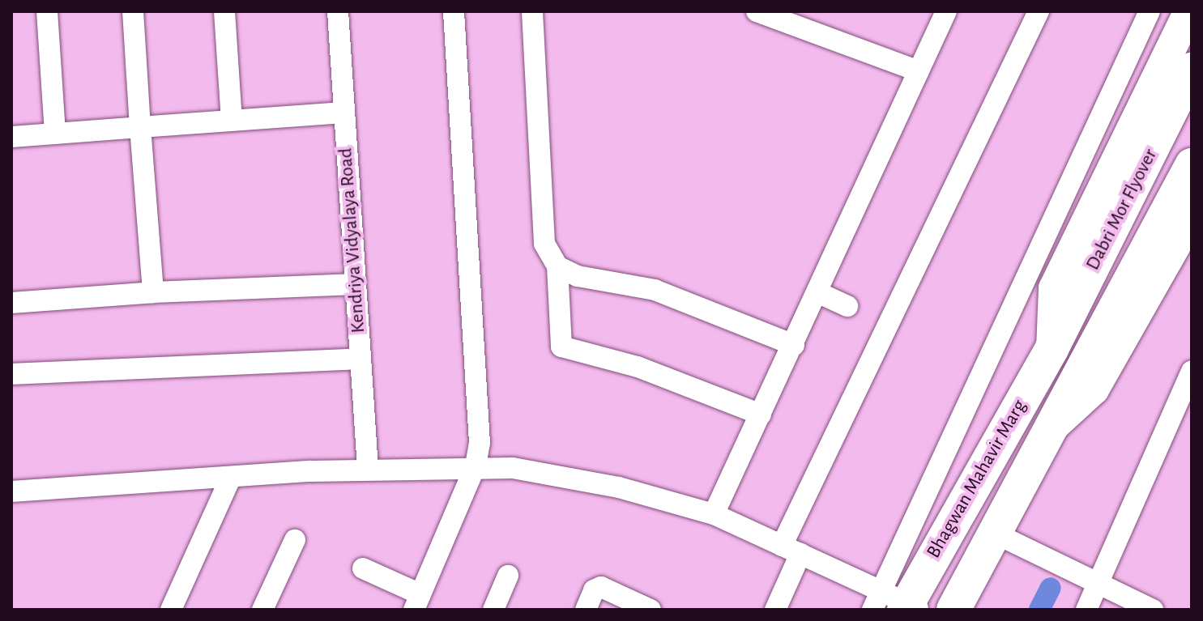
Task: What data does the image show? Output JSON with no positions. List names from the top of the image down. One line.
{"streets":{"main road":["Dabri Mor Flyover","Bhagwan Mahavir Marg"],"street":["Kendriya Vidyalaya Road"]},"crossings":[["Dabri Mor Flyover","Bhagwan Mahavir Marg"]]}
